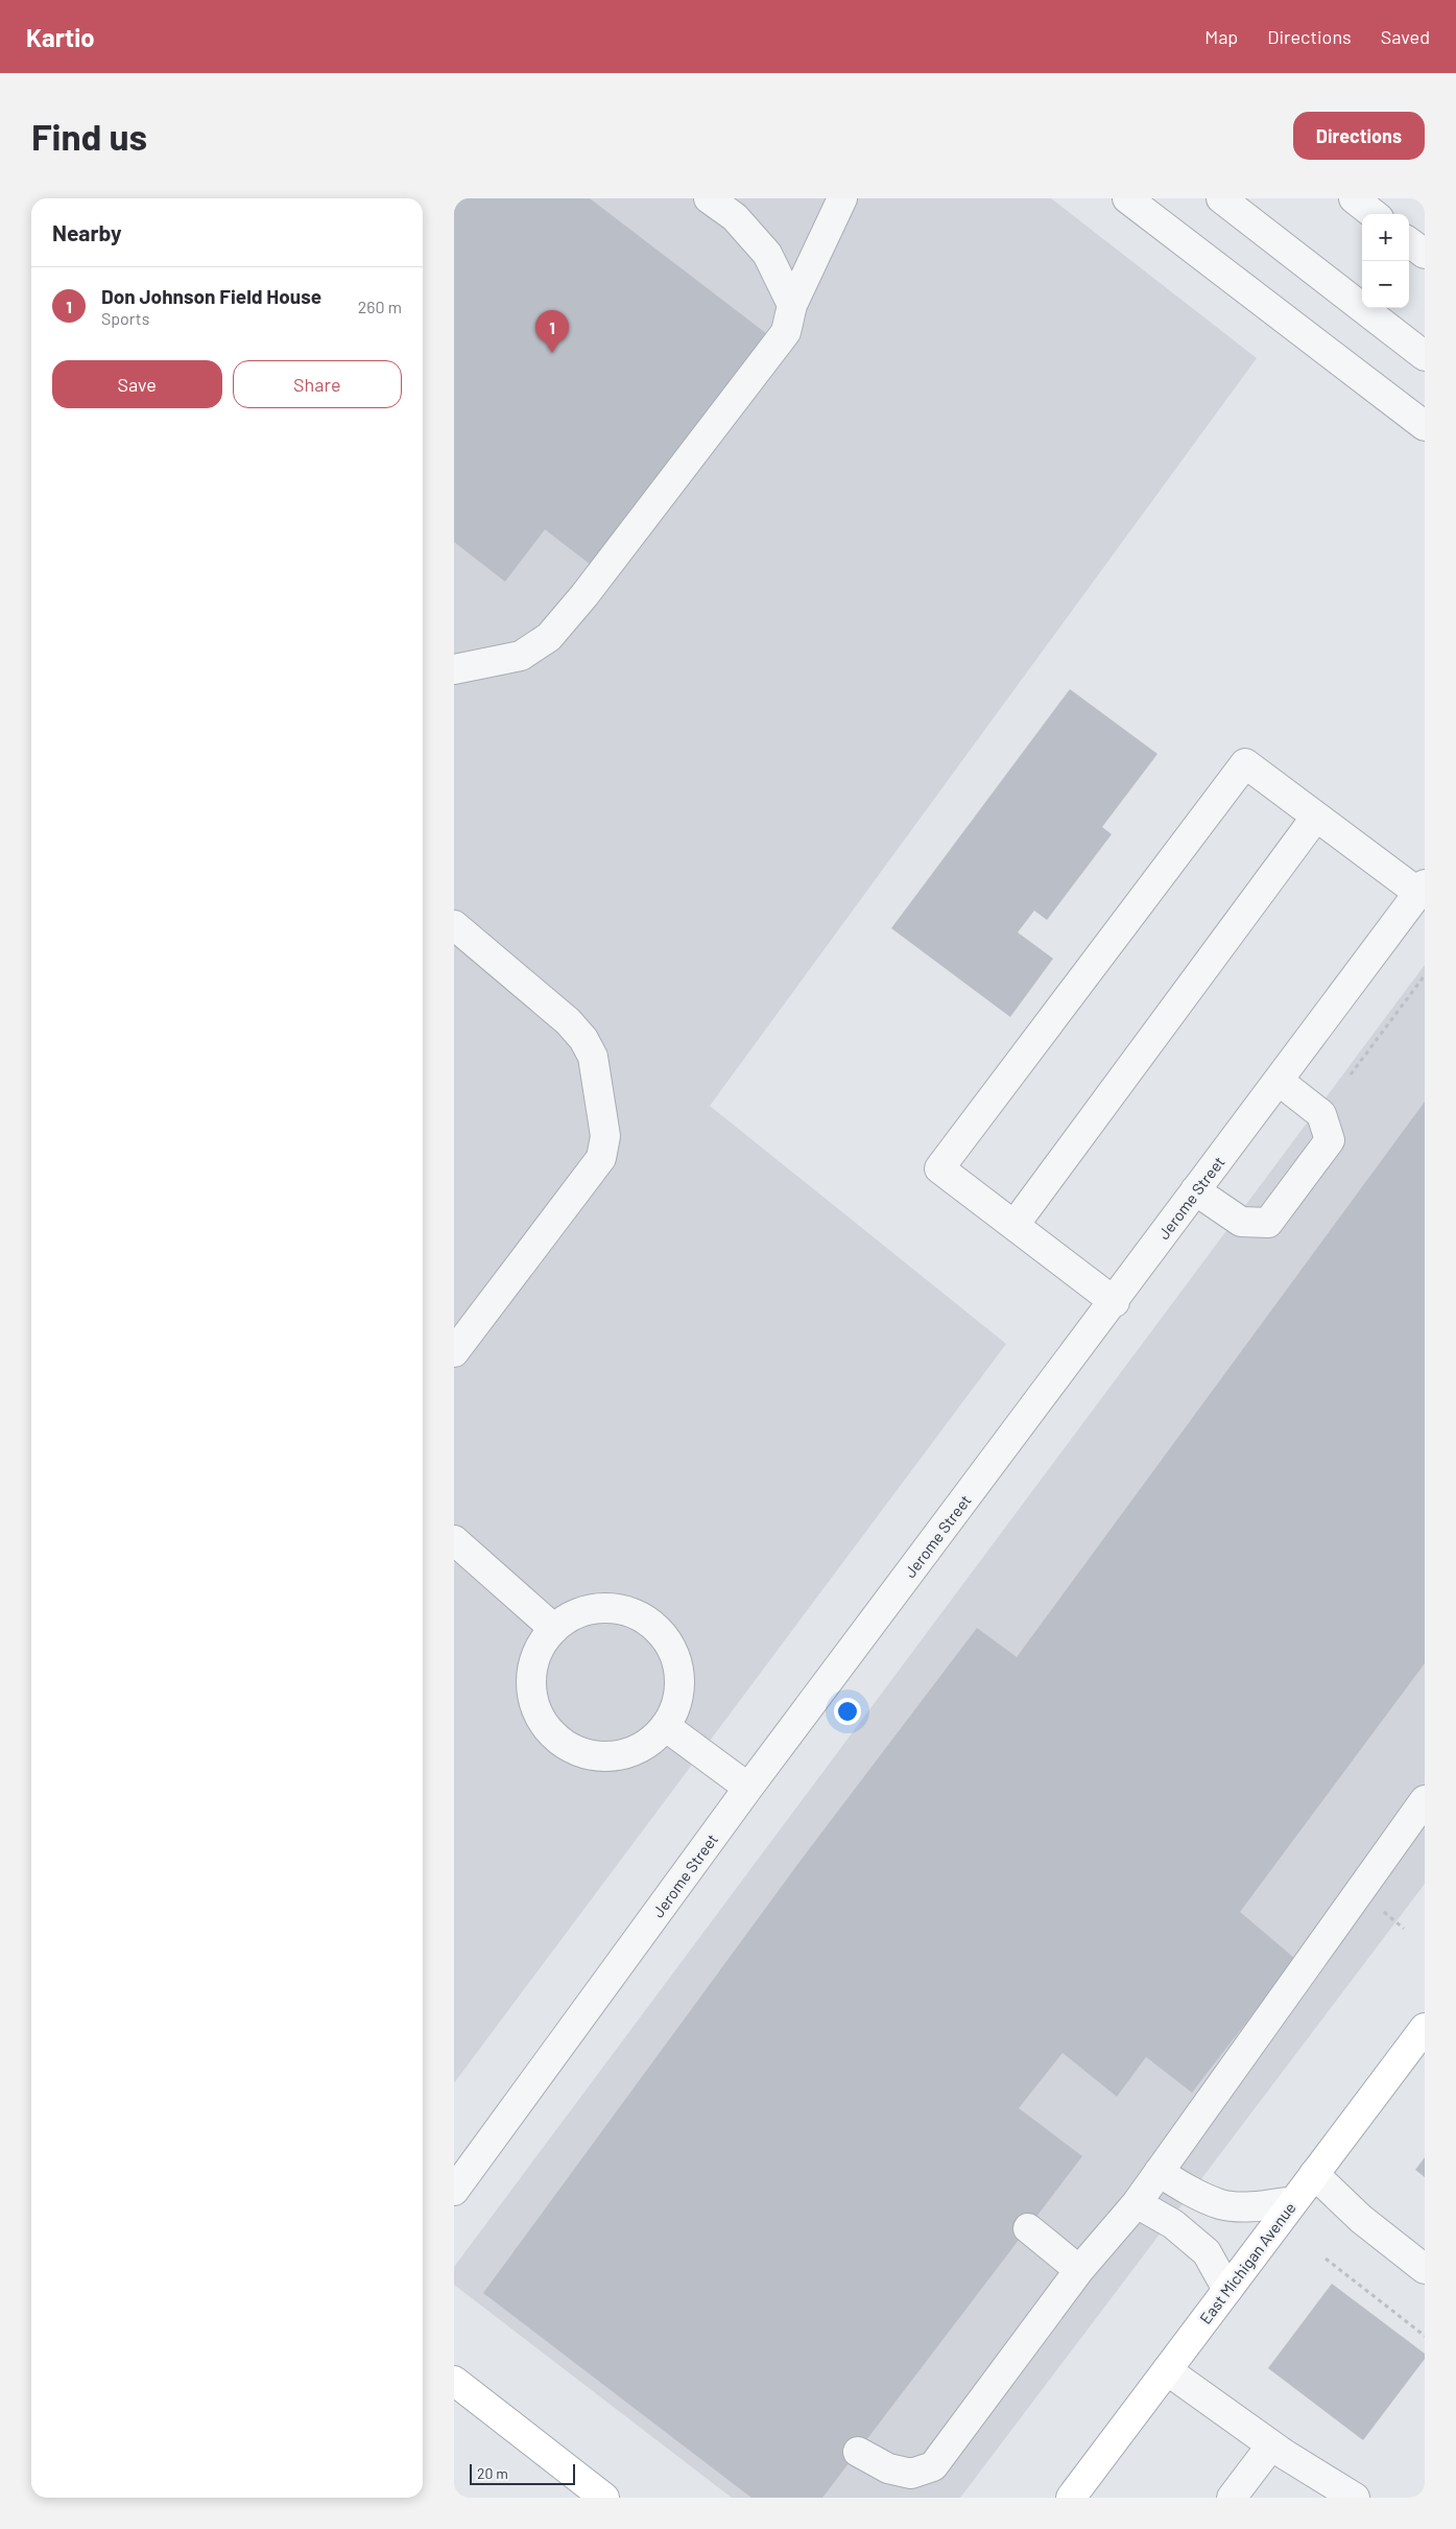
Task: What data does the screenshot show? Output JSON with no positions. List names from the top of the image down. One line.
{"streets":{"main road":["East Michigan Avenue"],"street":["Jerome Street"]},"scale_bar":"20 m","page":{"header":"Kartio","nav":["Map","Directions","Saved"],"buttons":["Directions",["Save","Share"]],"title":"Find us","heading":"Nearby","map_buttons":["+","−"],"list":[{"mark":"1","name":"Don Johnson Field House","note":"Sports","value":"260 m"}],"pins":"1","scale":"20 m"}}
